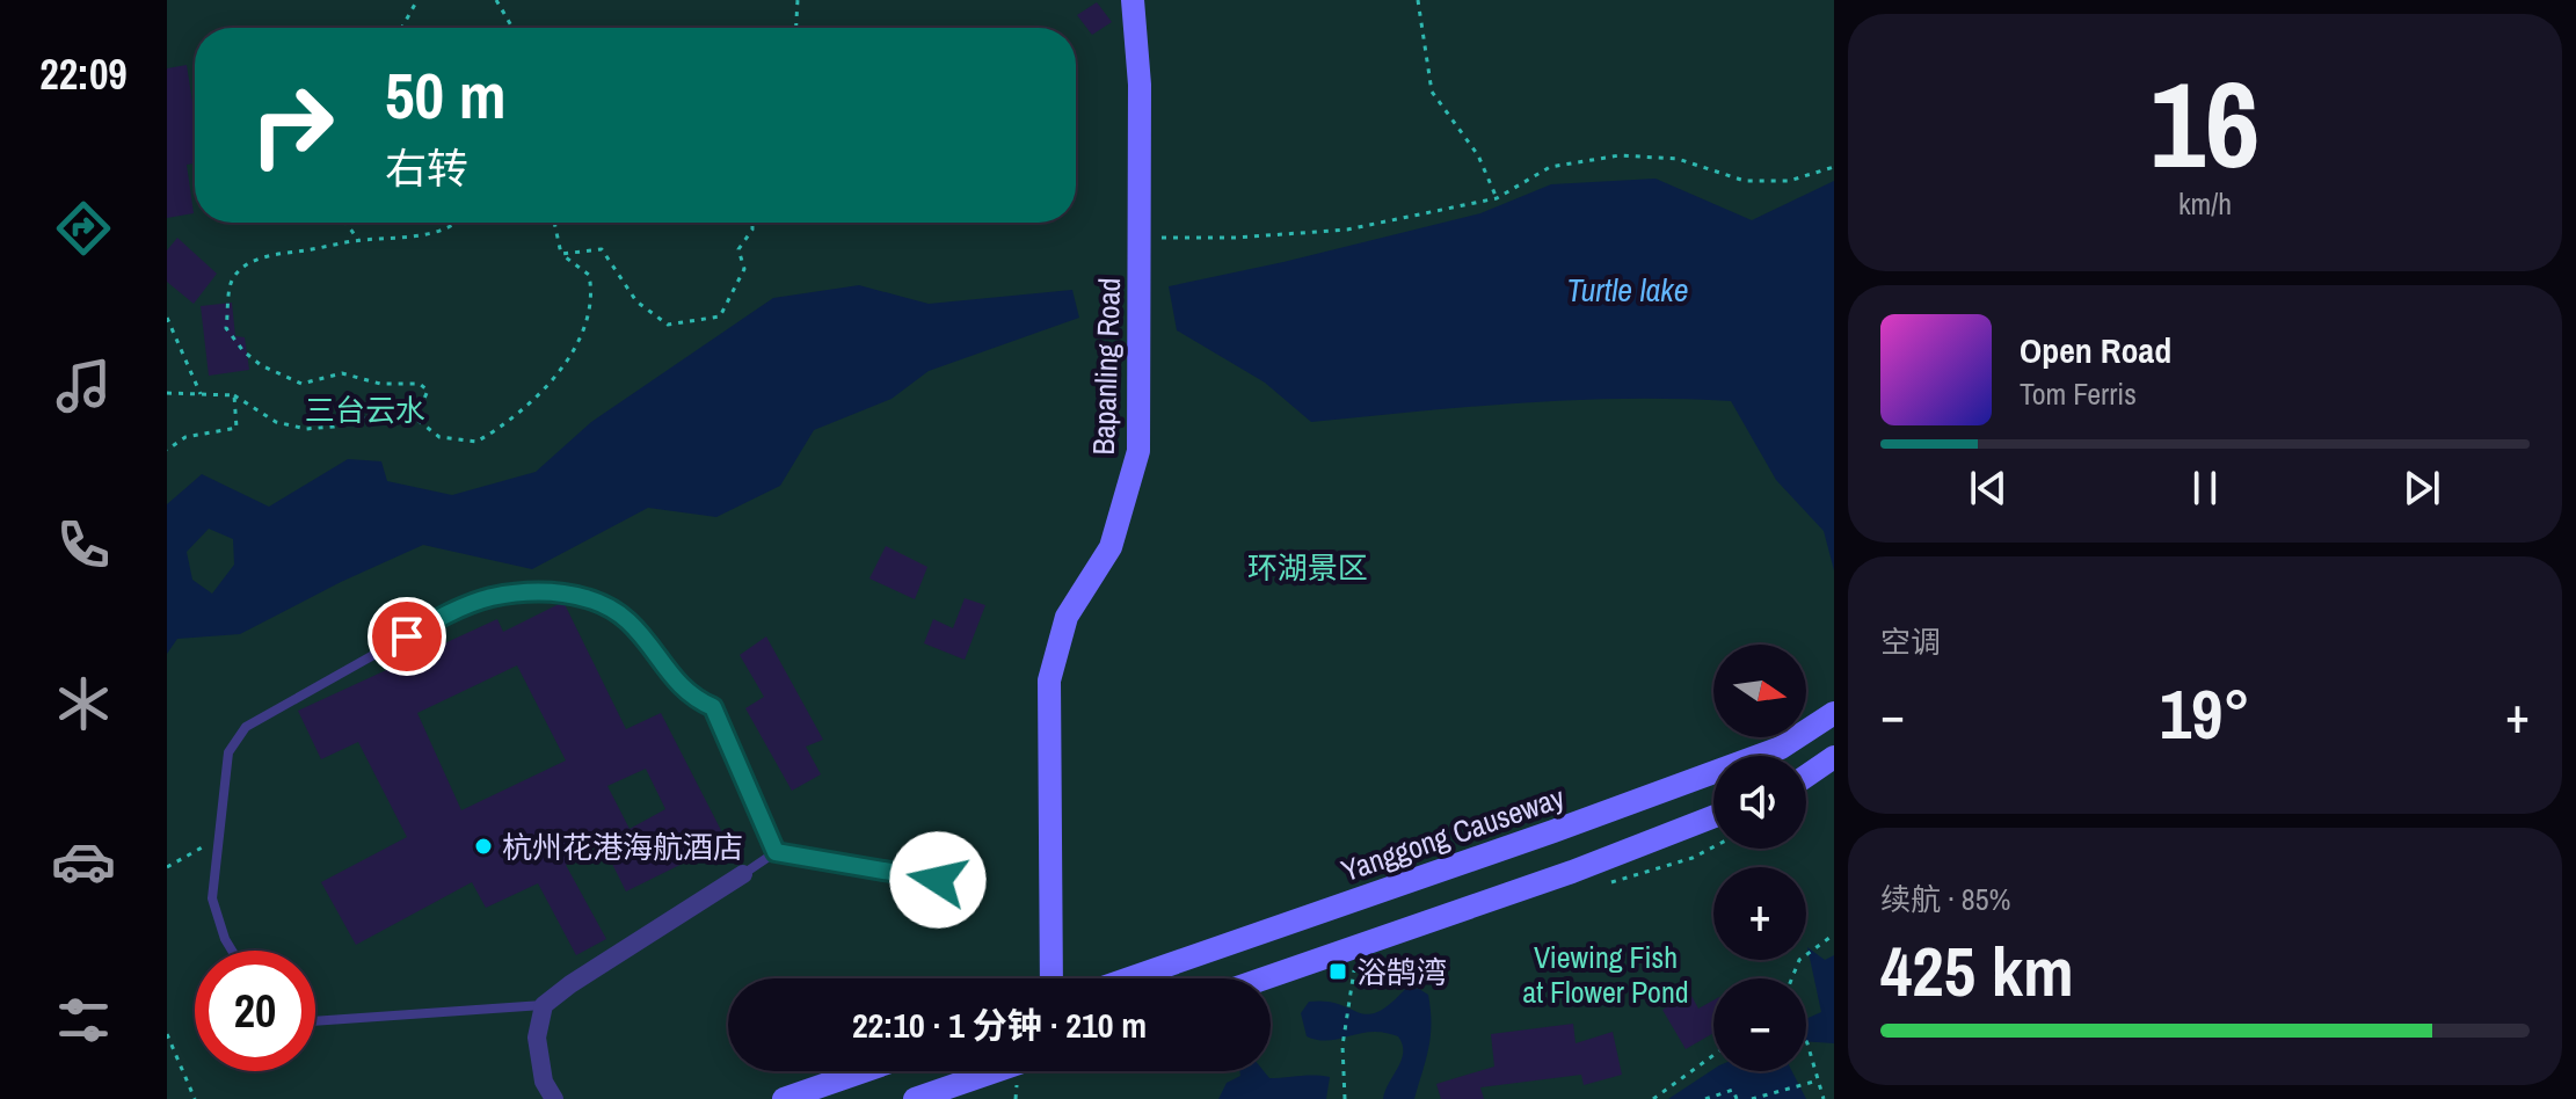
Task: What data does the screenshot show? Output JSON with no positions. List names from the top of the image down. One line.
{"streets":{"main road":["Bapanling Road","Yanggong Causeway"]},"water":["Turtle lake"],"parks":["三台云水","环湖景区","Viewing Fish at Flower Pond"],"places":{"other":["杭州花港海航酒店"],"transit":["浴鹄湾"]},"north":"right","page":{"tabs":"22:09","tile":[["16","km/h"],"空调",["续航 · 85%","425 km"]],"turn":["50 m","右转"],"song":["Open Road","Tom Ferris"],"map_buttons":["+","−"],"heat":["−","19°","+"],"limit":"20","trip":"22:10 · 1 分钟 · 210 m"}}
